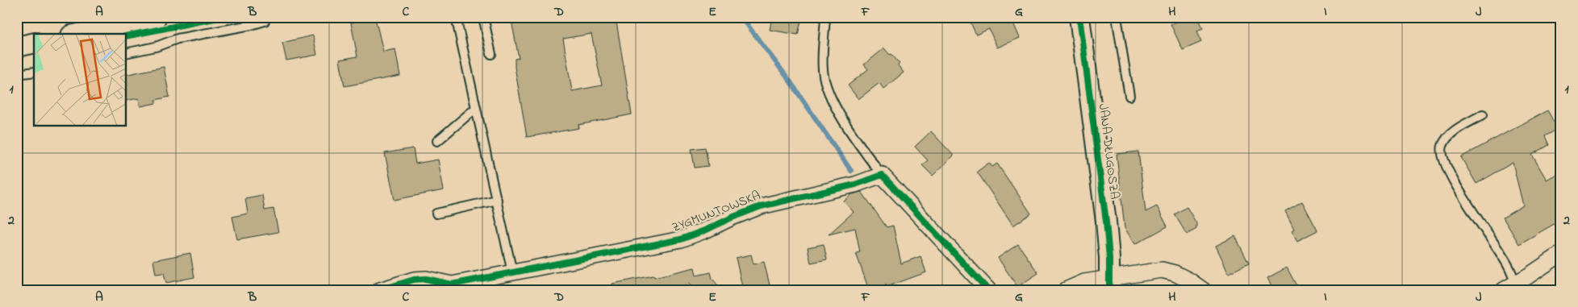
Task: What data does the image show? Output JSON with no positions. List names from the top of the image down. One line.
{"streets":{"street":["JANA DŁUGOSZA","ZYGMUNTOWSKA"]},"grid":{"columns":["A","B","C","D","E","F","G","H","I","J"],"rows":["1","2"]}}
